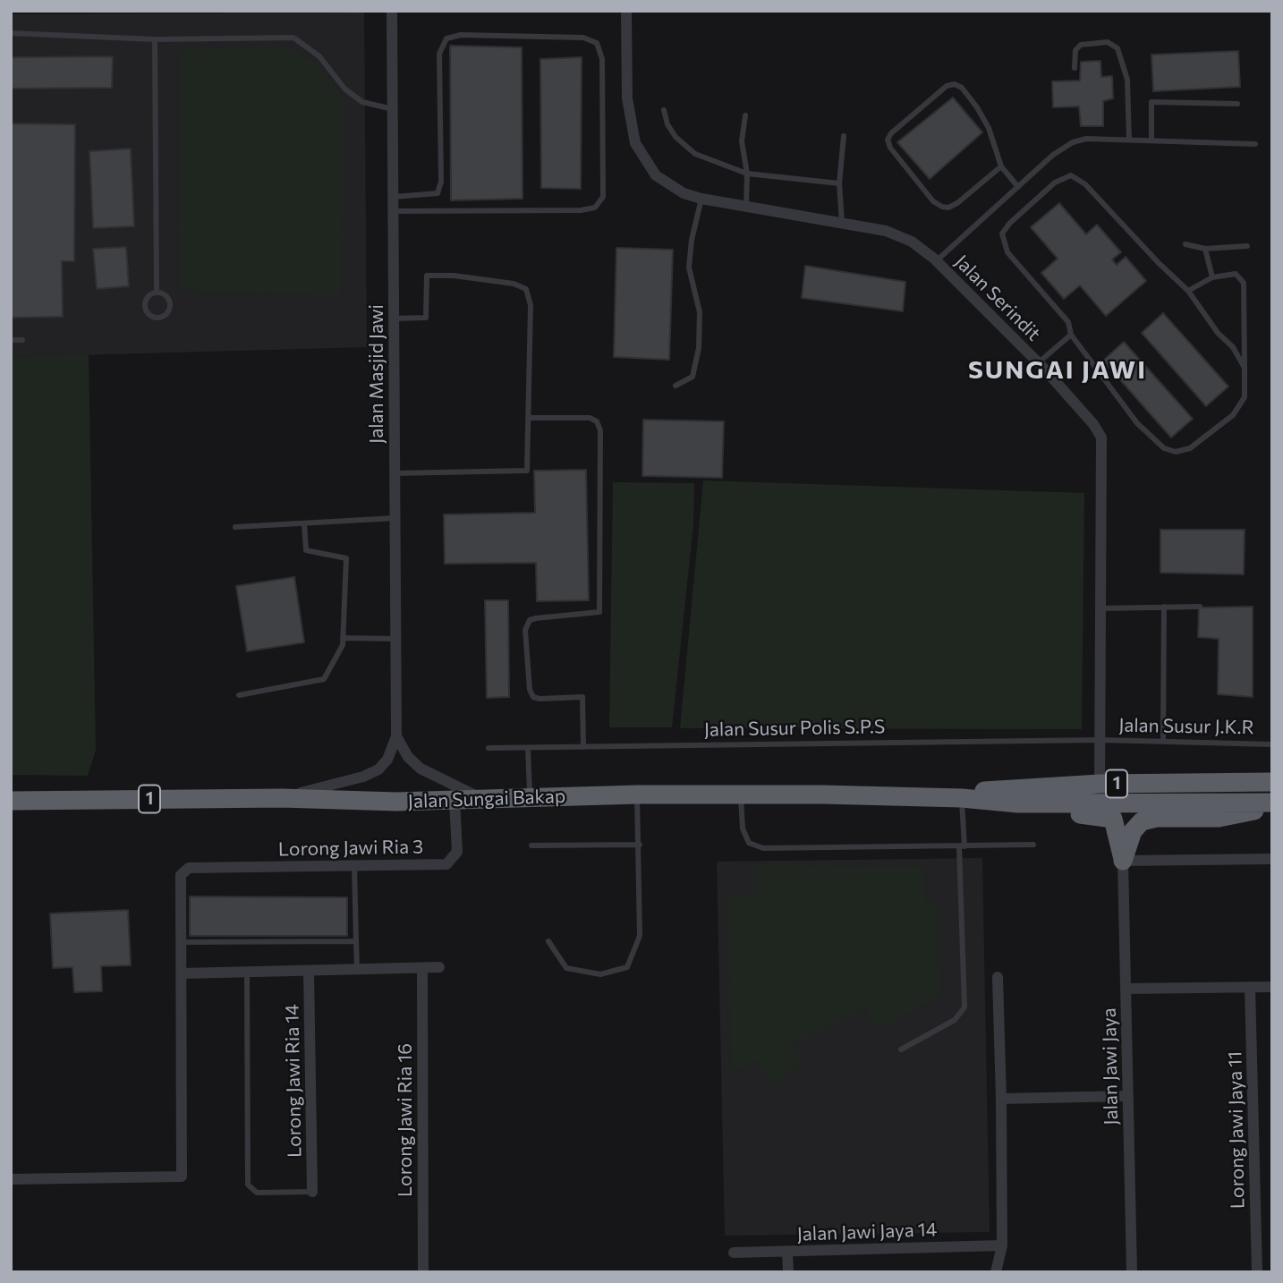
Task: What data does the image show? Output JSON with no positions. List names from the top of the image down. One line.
{"streets":{"highway":["1","Jalan Sungai Bakap"],"street":["Jalan Serindit","Jalan Masjid Jawi","Lorong Jawi Ria 3","Jalan Jawi Jaya","Lorong Jawi Ria 14","Lorong Jawi Ria 16","Lorong Jawi Jaya 11","Jalan Jawi Jaya 14"],"lane":["Jalan Susur J.K.R","Jalan Susur Polis S.P.S"]},"crossings":[["Jalan Serindit","Jalan Susur J.K.R"],["Jalan Serindit","Jalan Susur Polis S.P.S"],["Jalan Serindit","Jalan Sungai Bakap"],["Jalan Masjid Jawi","Jalan Sungai Bakap"],["Jalan Susur J.K.R","Jalan Susur Polis S.P.S"],["Jalan Sungai Bakap","Lorong Jawi Ria 3"]],"districts":["SUNGAI JAWI"]}
